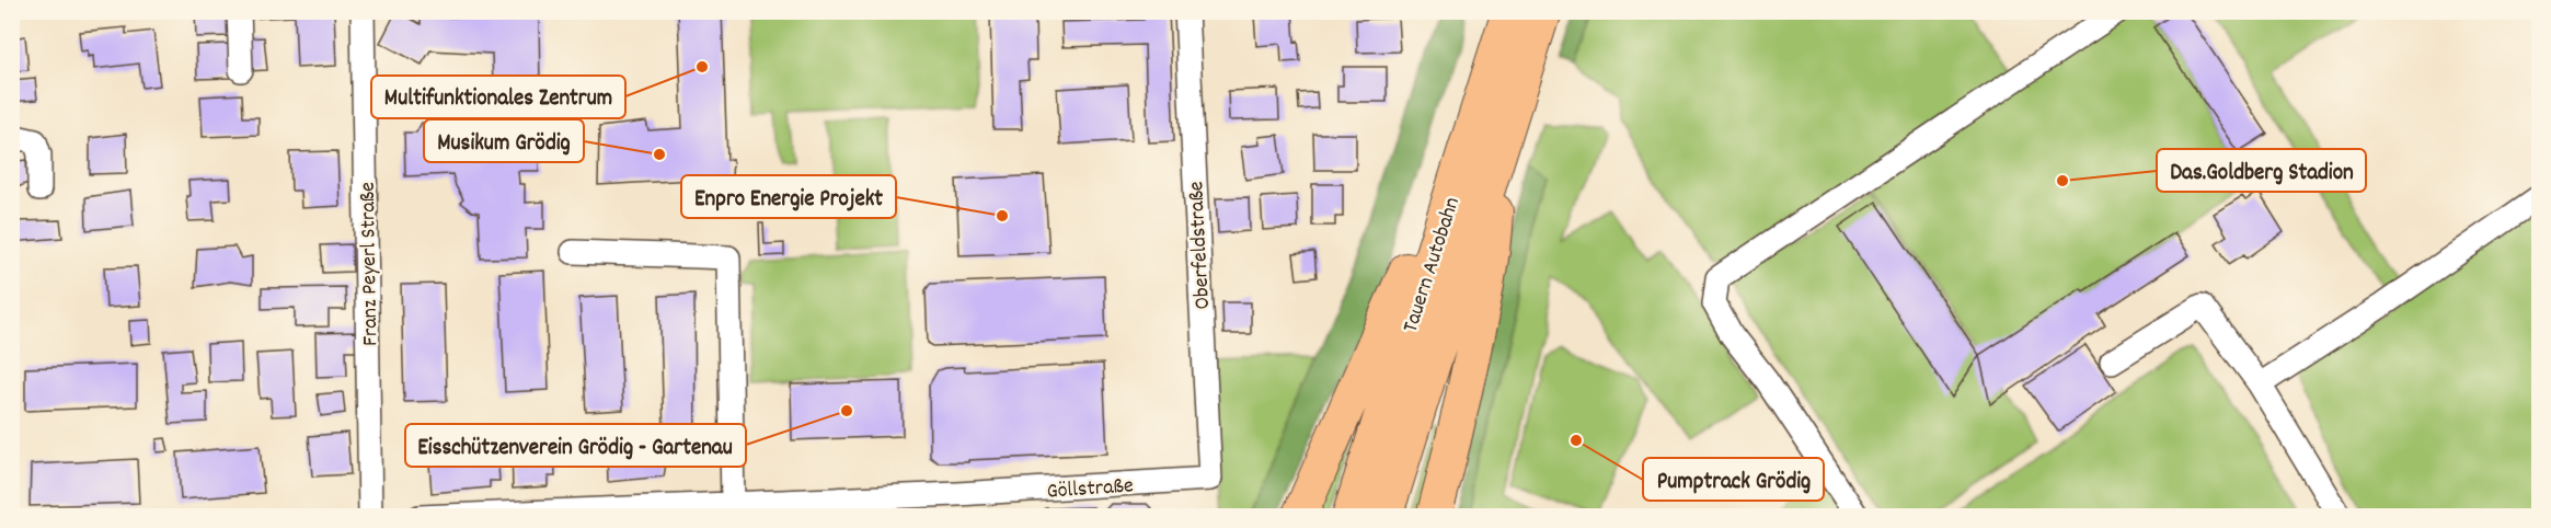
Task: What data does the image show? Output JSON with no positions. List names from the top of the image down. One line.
{"streets":{"highway":["Tauern Autobahn"],"street":["Oberfeldstraße","Franz Peyerl Straße","Göllstraße"]},"crossings":[["Oberfeldstraße","Göllstraße"]],"places":["Multifunktionales Zentrum","Musikum Grödig","Das.Goldberg Stadion","Enpro Energie Projekt","Eisschützenverein Grödig - Gartenau","Pumptrack Grödig"]}
